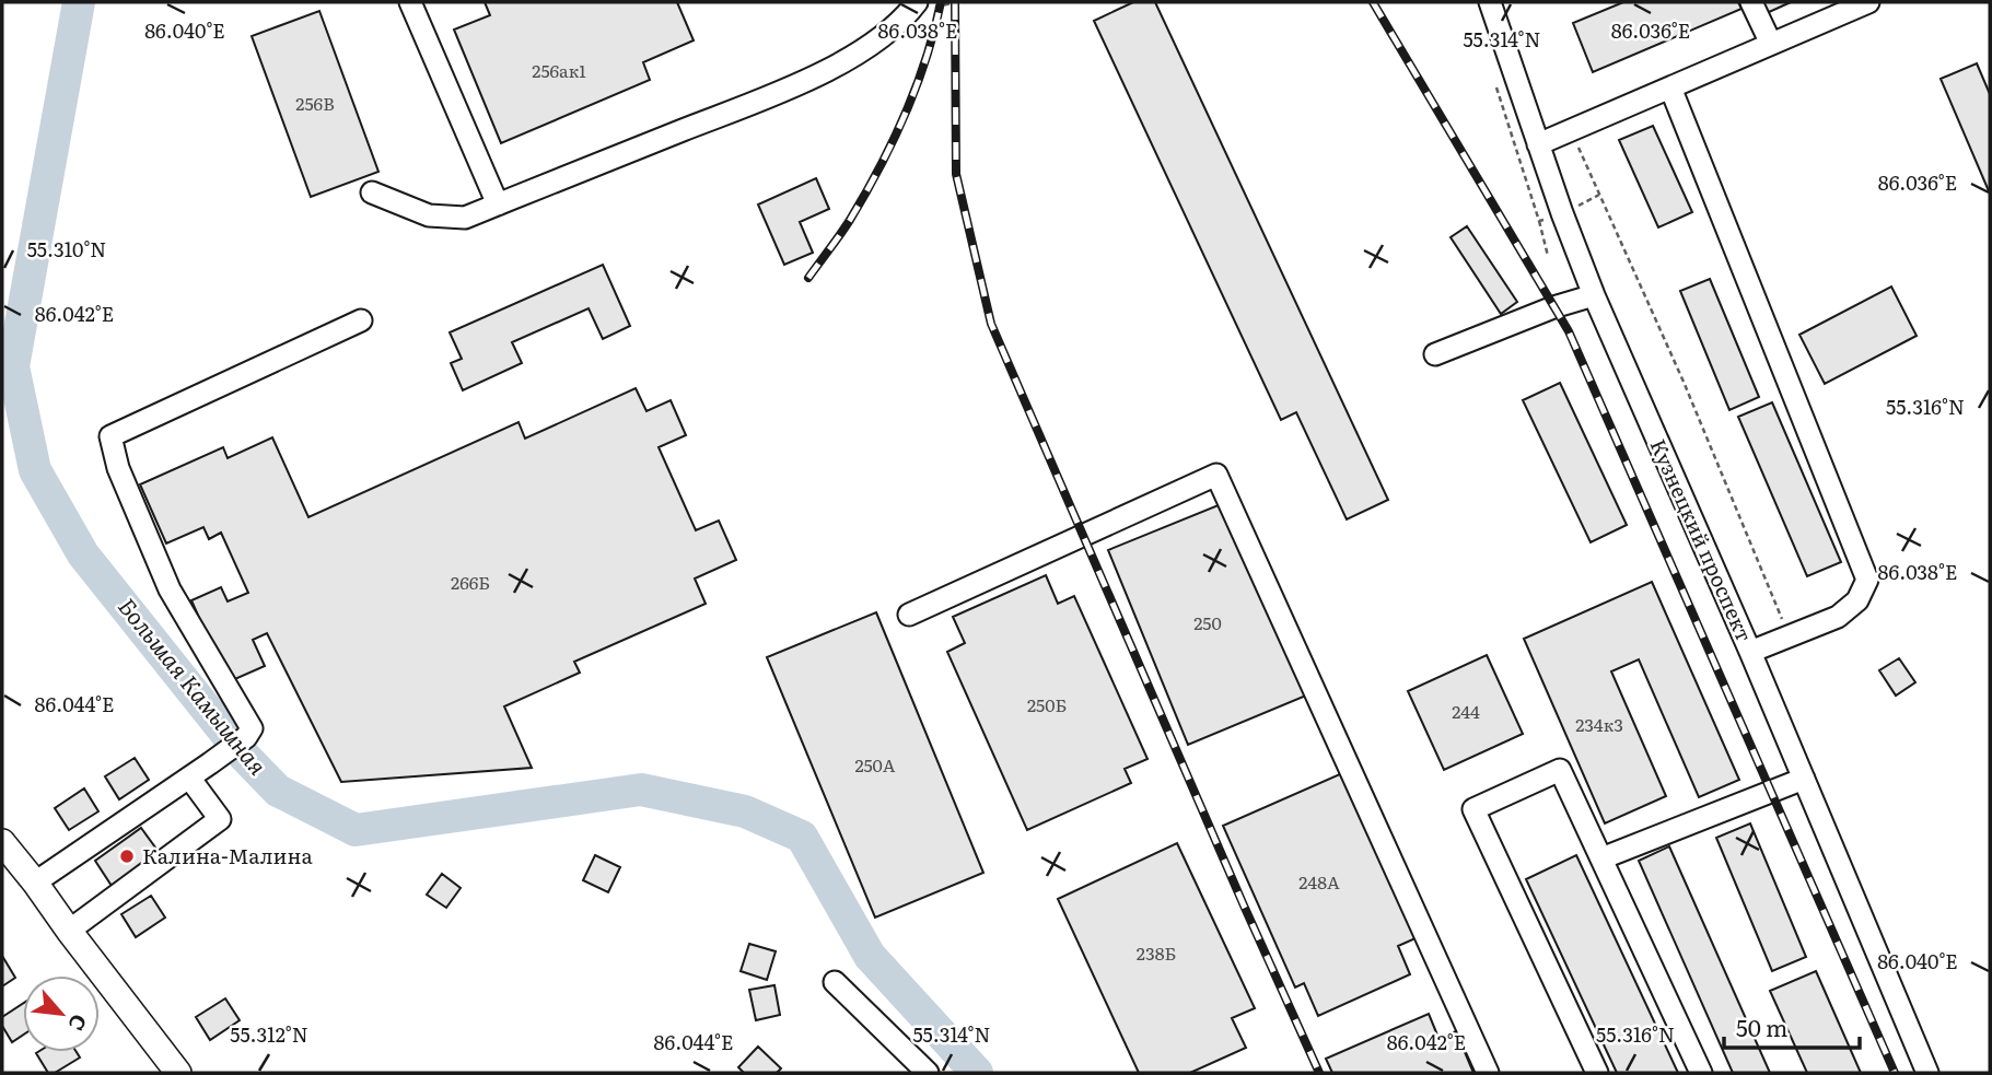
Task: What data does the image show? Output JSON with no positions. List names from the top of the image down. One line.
{"streets":{"street":["Кузнецкий проспект"]},"water":["Большая Камышная"],"places":["Калина-Малина"],"house_numbers":["256ак1","256В","266Б","250","250Б","244","234к3","250А","248А","238Б"],"scale_bar":"50 m","north":"bottom right","coordinates":["86.040°E","86.038°E","86.036°E","55.314°N","55.310°N","86.042°E","55.316°N","86.044°E","55.312°N"]}
